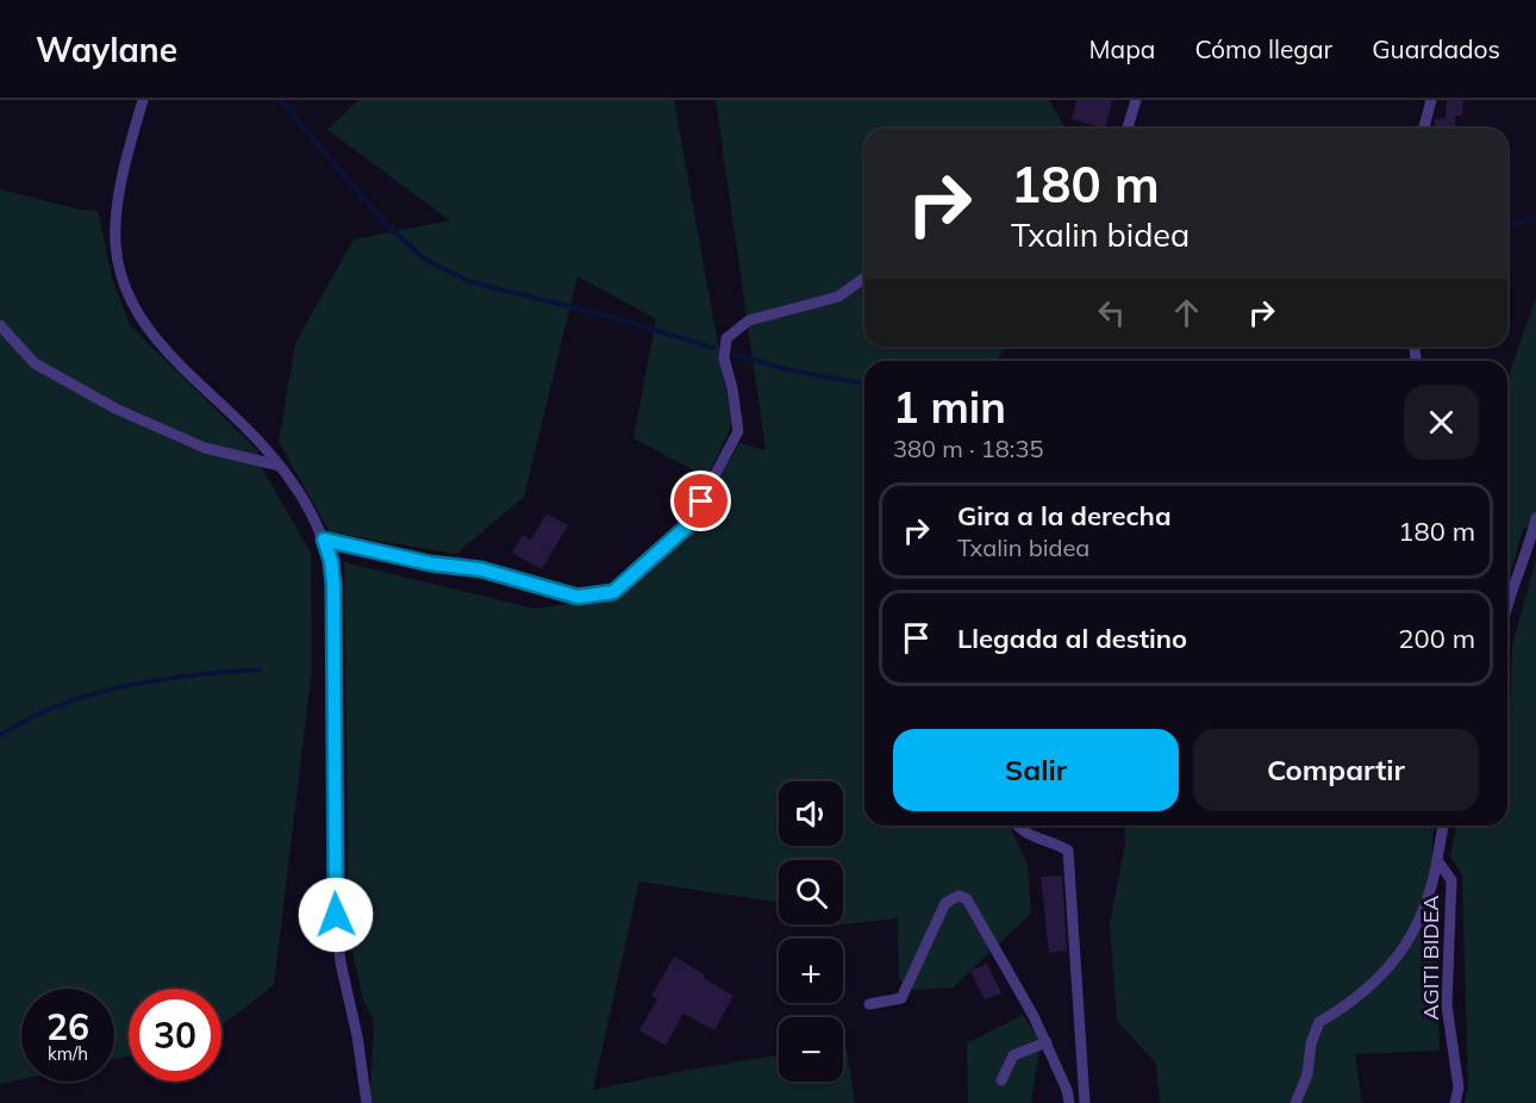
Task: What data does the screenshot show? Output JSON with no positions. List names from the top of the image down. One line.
{"streets":{"street":["AGITI BIDEA"]},"page":{"header":"Waylane","nav":["Mapa","Cómo llegar","Guardados"],"turn":["180 m","Txalin bidea"],"heading":["1 min","380 m · 18:35"],"list":[{"name":"Gira a la derecha","note":"Txalin bidea","value":"180 m"},{"name":"Llegada al destino","value":"200 m"}],"buttons":["Salir","Compartir"],"map_buttons":["+","−"],"speed":"26 km/h","limit":"30"}}
